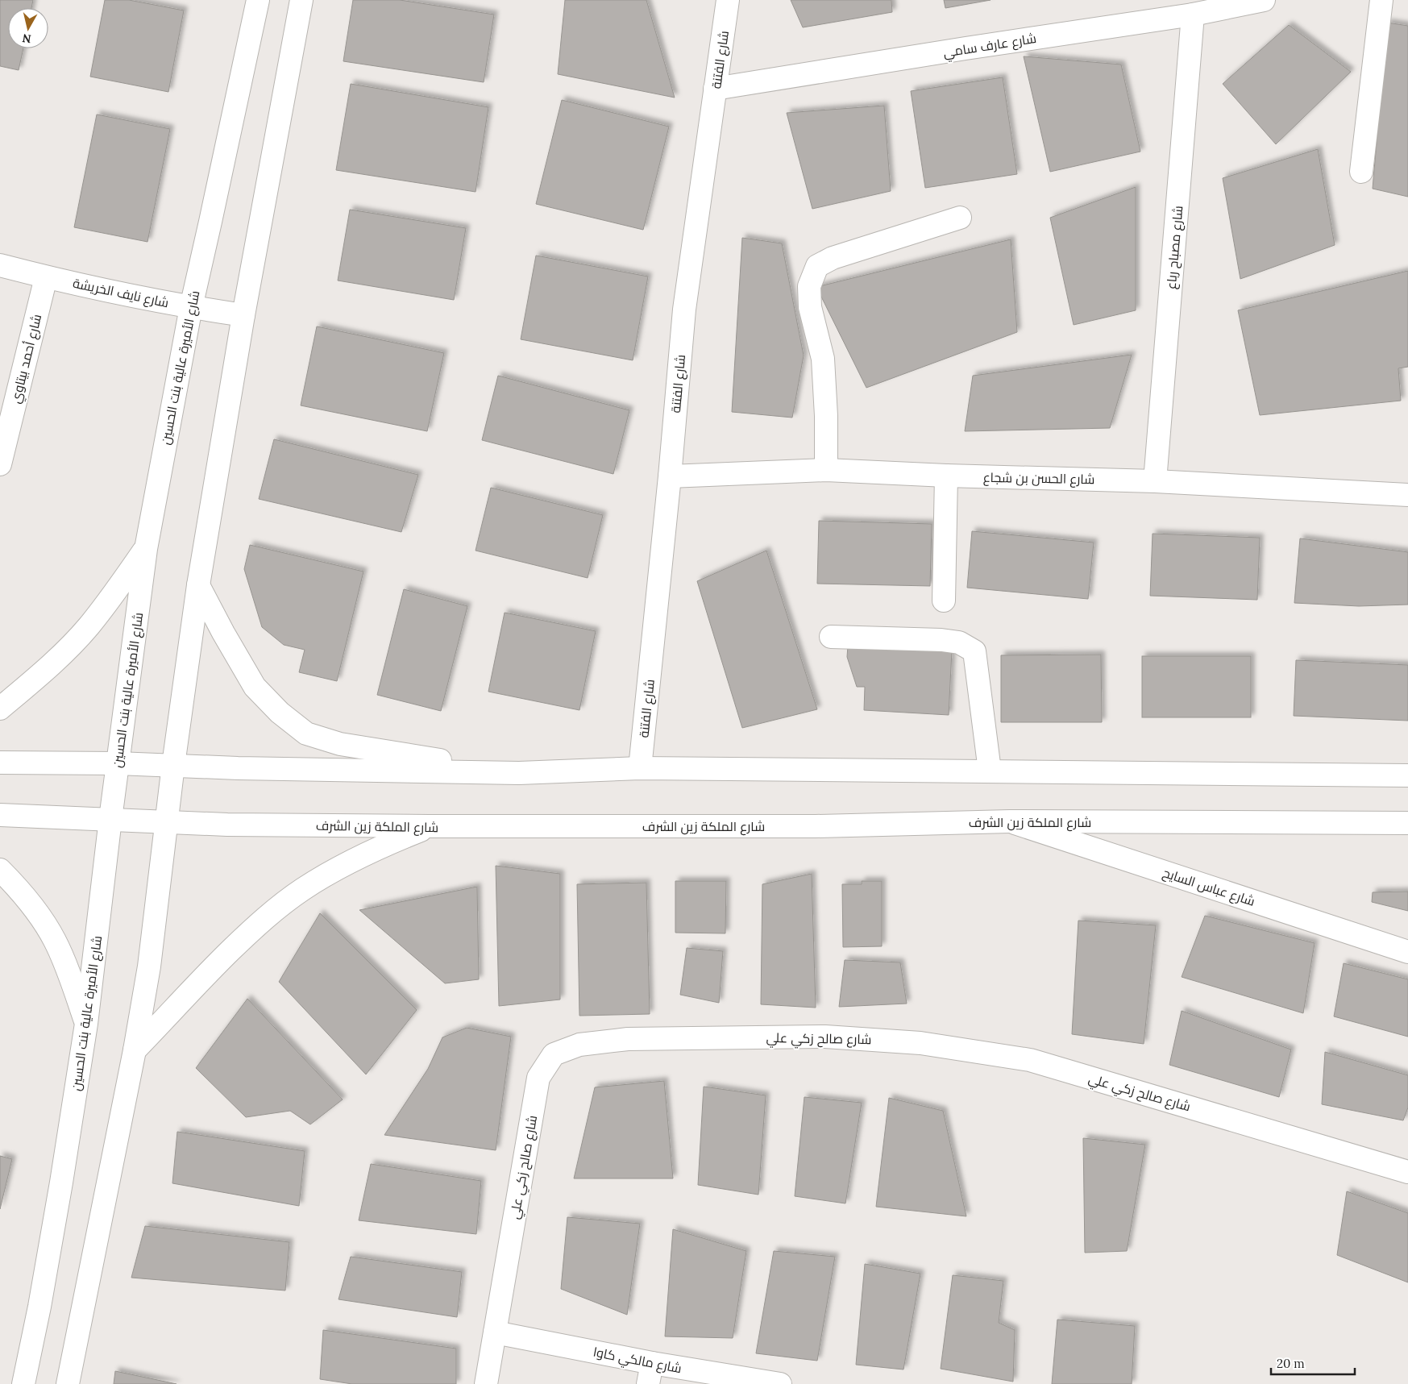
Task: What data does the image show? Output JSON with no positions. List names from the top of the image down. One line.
{"streets":{"main road":["شارع عارف سامي","شارع الفتنة","شارع مصباح رباع","شارع نايف الخريشة","شارع أحمد بيتاوي","شارع الأميرة عالية بنت الحسين","شارع الحسن بن شجاع","شارع الملكة زين الشرف","شارع عباس السايح","شارع صالح زكي علي","شارع مالكي كاوا"]},"crossings":[["شارع عارف سامي","شارع الفتنة"],["شارع عارف سامي","شارع مصباح رباع"],["شارع الفتنة","شارع الحسن بن شجاع"],["شارع مصباح رباع","شارع الحسن بن شجاع"],["شارع نايف الخريشة","شارع أحمد بيتاوي"],["شارع نايف الخريشة","شارع الأميرة عالية بنت الحسين"],["شارع الأميرة عالية بنت الحسين","شارع الملكة زين الشرف"],["شارع الملكة زين الشرف","شارع عباس السايح"],["شارع صالح زكي علي","شارع مالكي كاوا"]],"scale_bar":"20 m","north":"bottom"}
